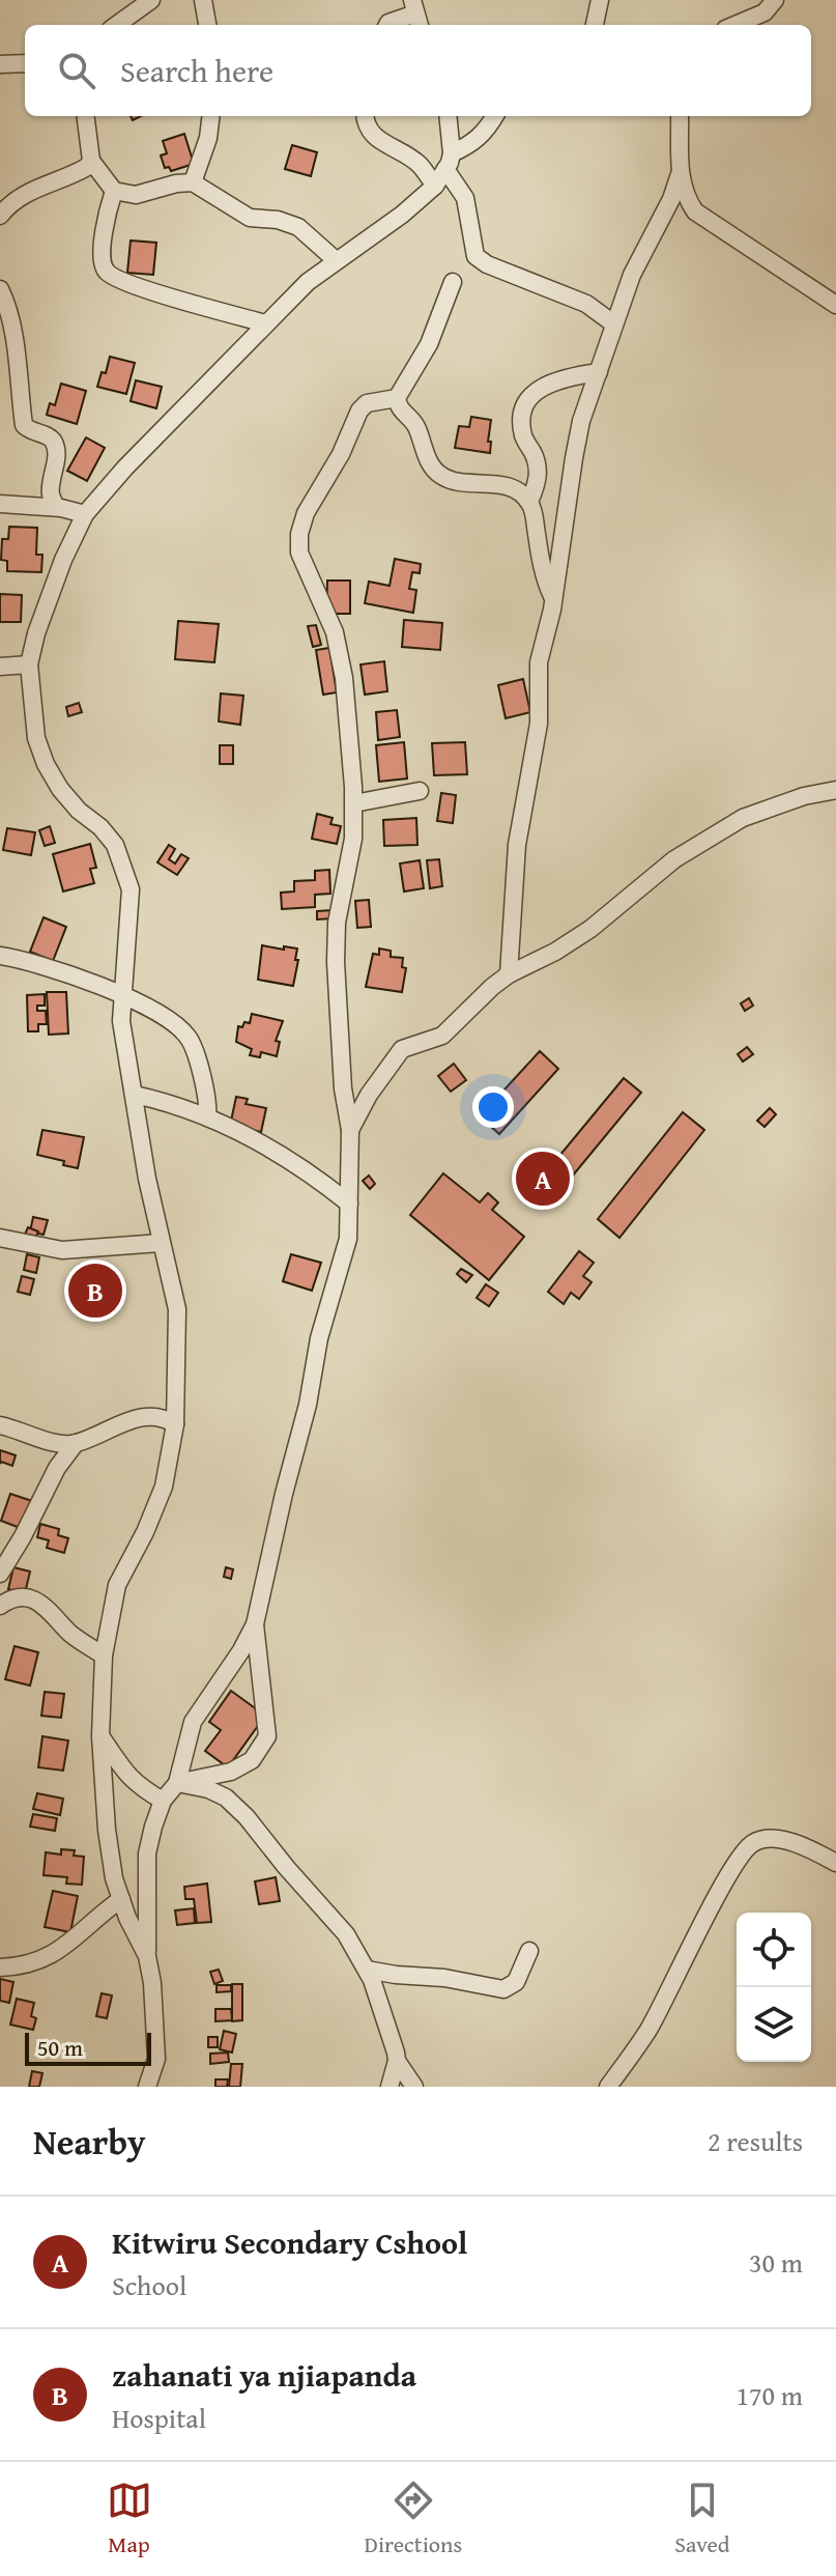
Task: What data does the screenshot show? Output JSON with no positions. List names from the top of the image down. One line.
{"scale_bar":"50 m","page":{"search":"Search here","pins":["A","B"],"scale":"50 m","heading":["Nearby","2 results"],"list":[{"mark":"A","name":"Kitwiru Secondary Cshool","note":"School","value":"30 m"},{"mark":"B","name":"zahanati ya njiapanda","note":"Hospital","value":"170 m"}],"nav":["Map","Directions","Saved"]}}
